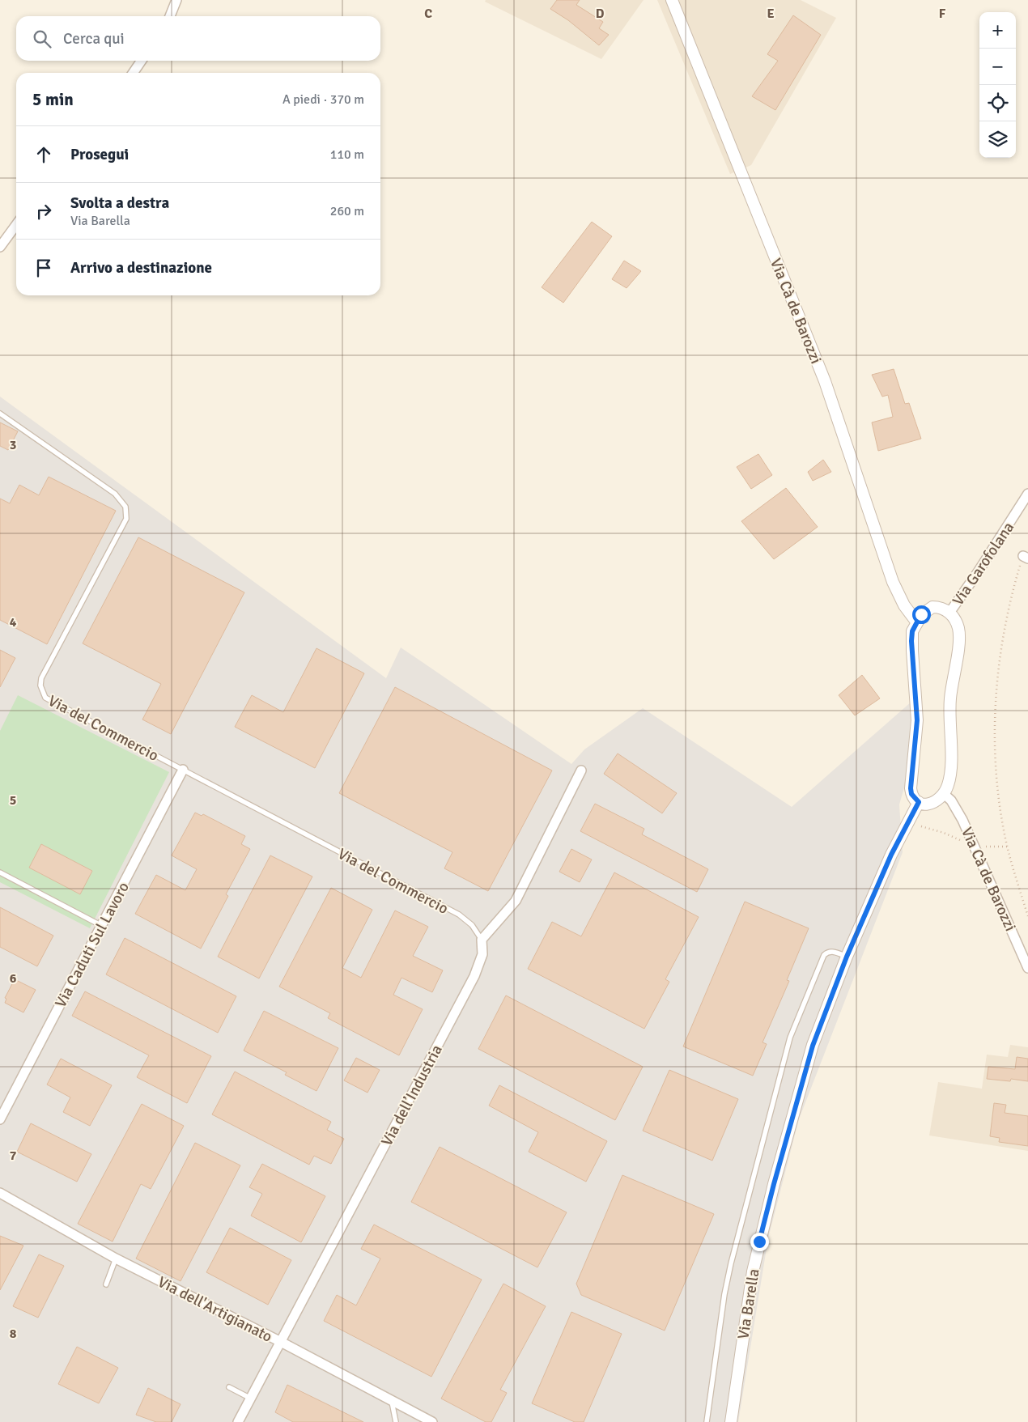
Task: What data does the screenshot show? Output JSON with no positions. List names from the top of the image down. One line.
{"streets":{"street":["Via Cà de Barozzi","Via Garofolana","Via Caduti Sul Lavoro","Via dell’Industria","Via Barella","Via dell'Artigianato"],"lane":["Via del Commercio"]},"crossings":[["Via del Commercio","Via Caduti Sul Lavoro"],["Via del Commercio","Via dell’Industria"],["Via dell’Industria","Via dell'Artigianato"]],"page":{"map_buttons":["+","−"],"search":"Cerca qui","heading":["5 min","A piedi · 370 m"],"list":[["Prosegui","110 m"],["Svolta a destra","Via Barella","260 m"],"Arrivo a destinazione"]},"grid":{"columns":["C","D","E","F"],"rows":["3","4","5","6","7","8"]}}
